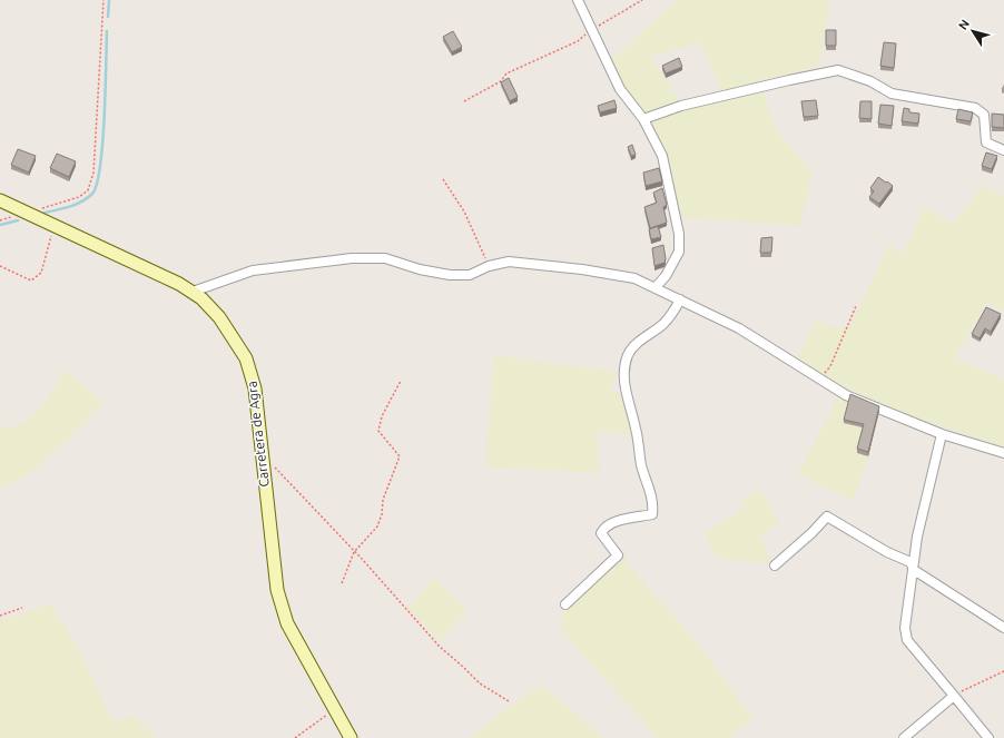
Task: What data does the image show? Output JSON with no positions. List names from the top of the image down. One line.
{"streets":{"street":["Carretera de Agra"]},"north":"top left"}
